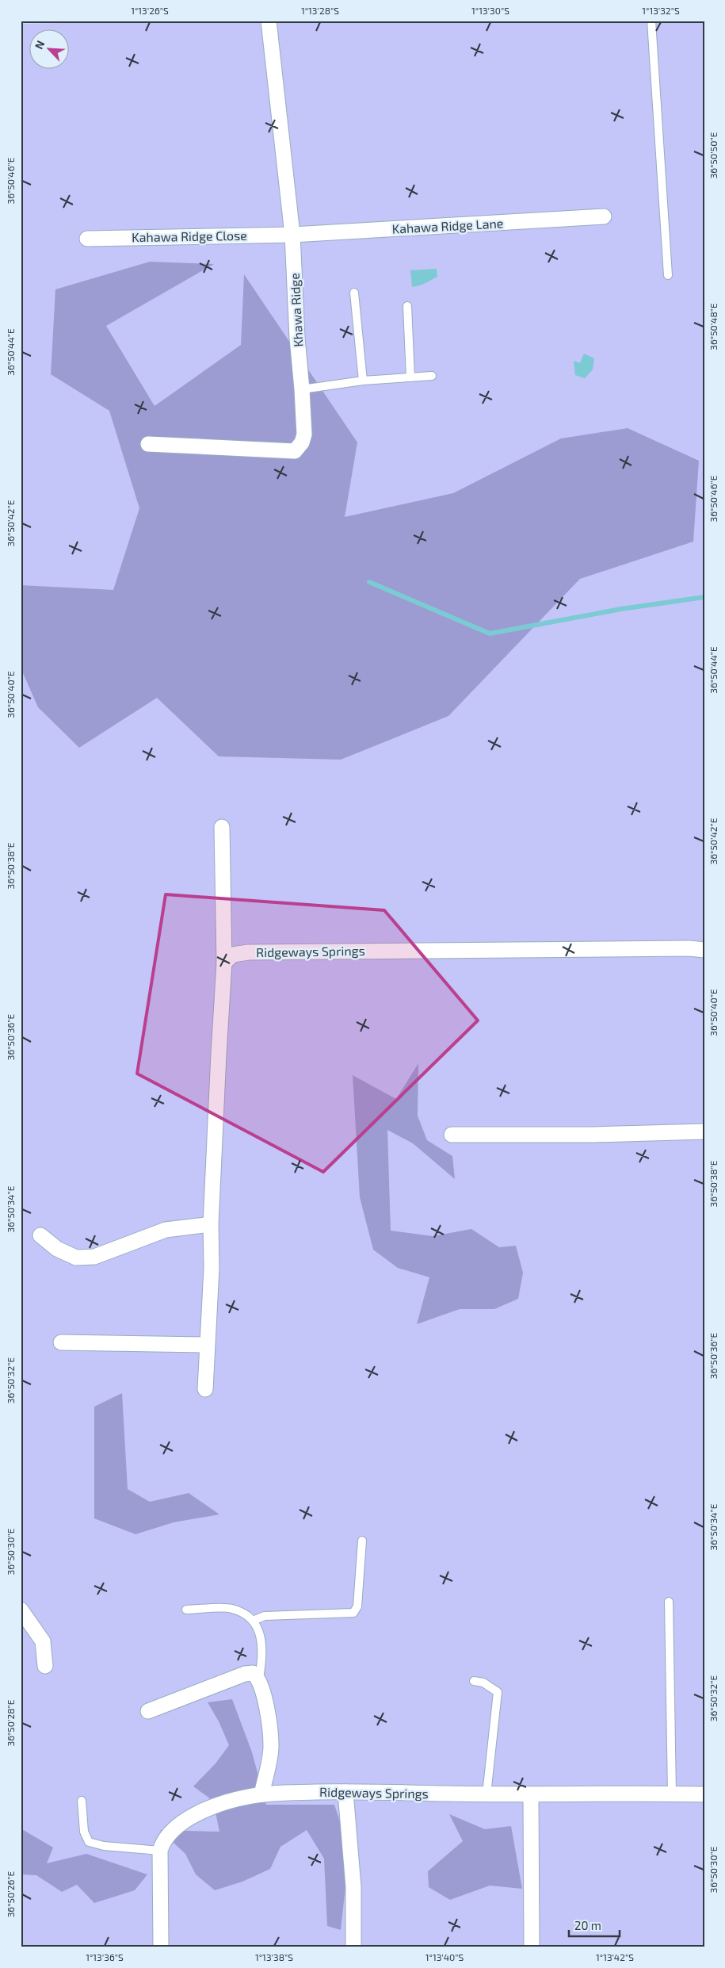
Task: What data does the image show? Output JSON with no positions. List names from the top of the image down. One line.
{"streets":{"street":["Kahawa Ridge Lane","Kahawa Ridge Close","Khawa Ridge","Ridgeways Springs"]},"crossings":[["Kahawa Ridge Lane","Kahawa Ridge Close"],["Kahawa Ridge Lane","Khawa Ridge"],["Kahawa Ridge Close","Khawa Ridge"]],"scale_bar":"20 m","north":"top left","coordinates":["1°13'26\"S","1°13'28\"S","1°13'30\"S","1°13'32\"S","36°50'50\"E","36°50'46\"E","36°50'48\"E","36°50'44\"E","36°50'42\"E","36°50'40\"E","36°50'38\"E","36°50'36\"E","36°50'34\"E","36°50'32\"E","36°50'30\"E","36°50'28\"E","36°50'26\"E","1°13'36\"S","1°13'38\"S","1°13'40\"S","1°13'42\"S"]}
